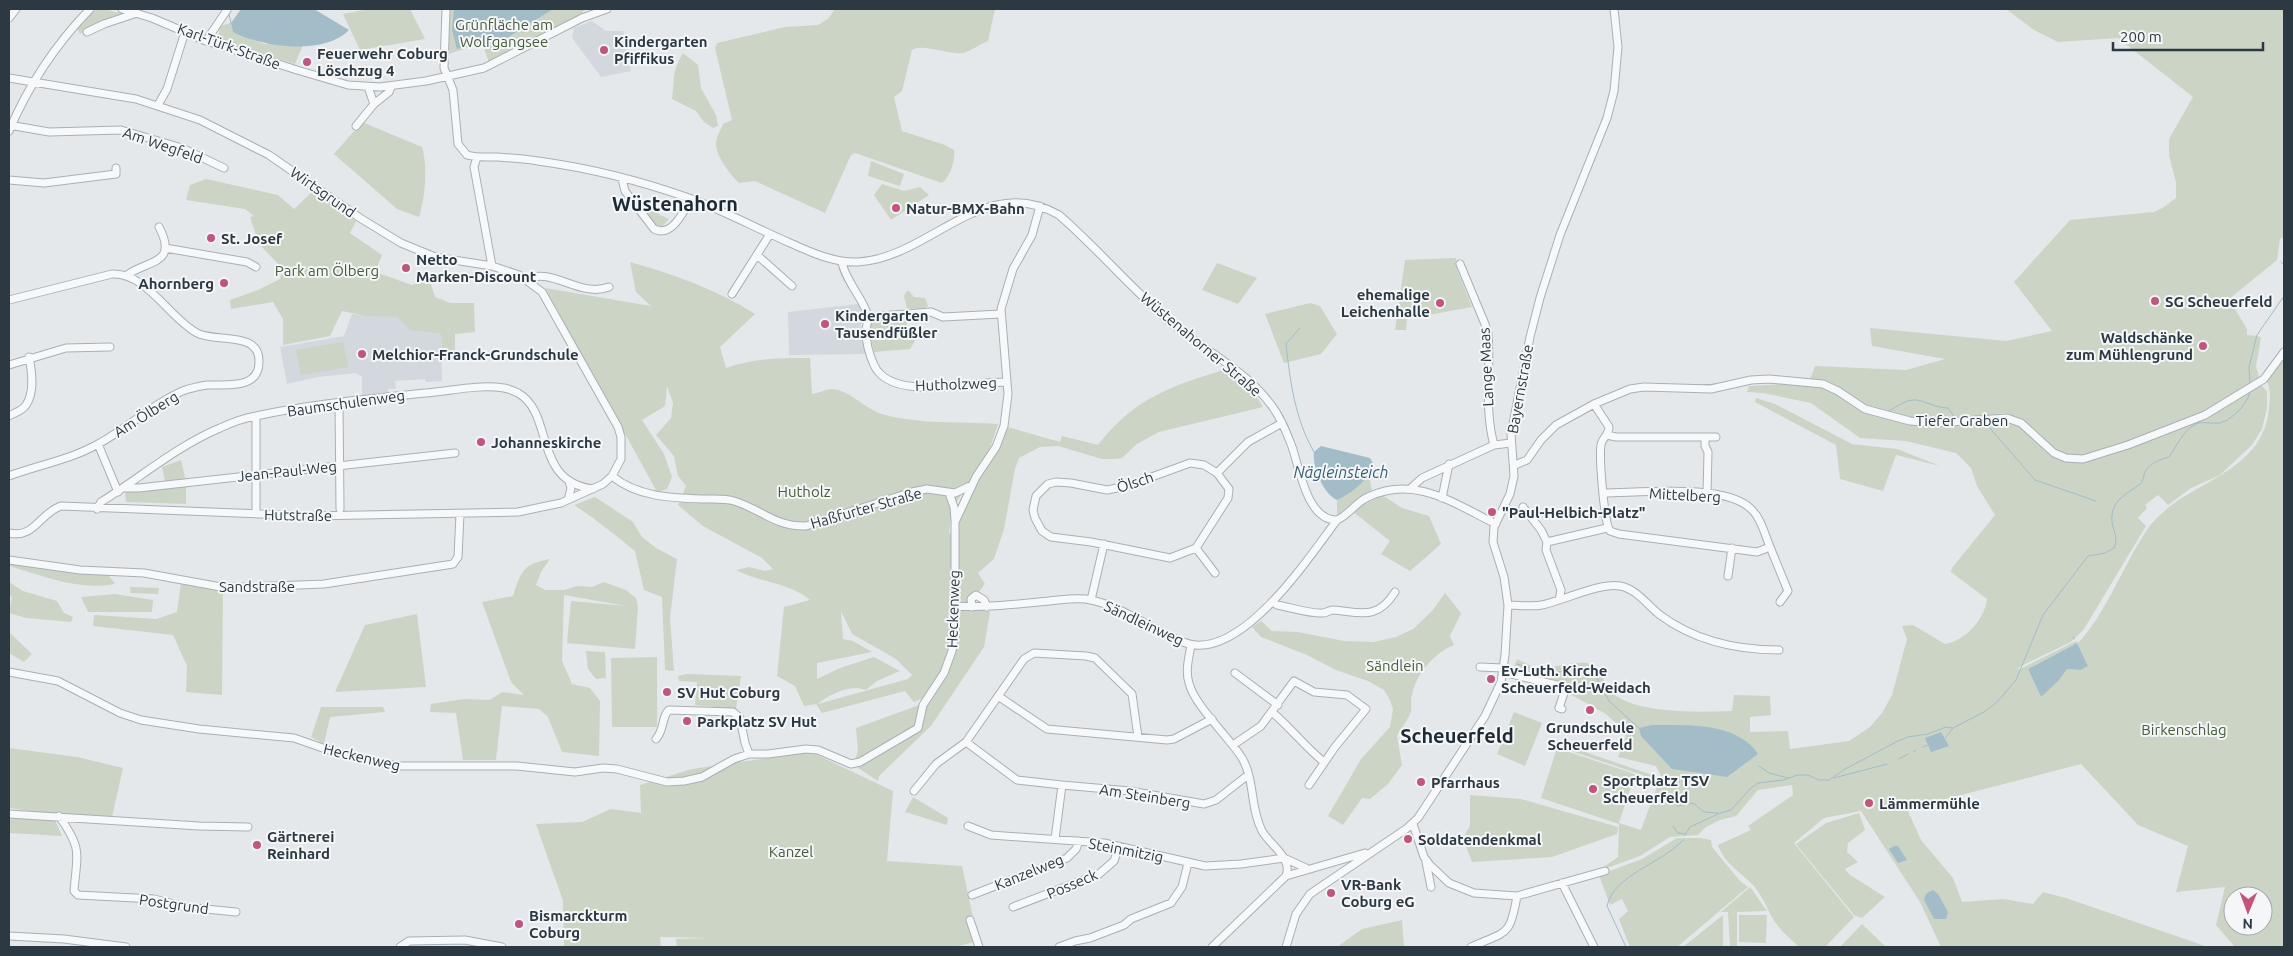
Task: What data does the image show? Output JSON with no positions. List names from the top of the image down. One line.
{"streets":{"street":["Karl-Türk-Straße","Am Wegfeld","Wirtsgrund","Wüstenahorner Straße","Lange Maas","Hutholzweg","Bayernstraße","Baumschulenweg","Am Ölberg","Tiefer Graben","Jean-Paul-Weg","Ölsch","Mittelberg","Haßfurter Straße","Hutstraße","Sandstraße","Heckenweg","Sändleinweg","Am Steinberg","Steinmitzig","Kanzelweg","Posseck","Postgrund"]},"crossings":[["Wüstenahorner Straße","Hutholzweg"],["Wüstenahorner Straße","Sändleinweg"],["Bayernstraße","Tiefer Graben"],["Baumschulenweg","Jean-Paul-Weg"],["Baumschulenweg","Hutstraße"],["Haßfurter Straße","Hutstraße"],["Haßfurter Straße","Heckenweg"],["Hutstraße","Sandstraße"],["Heckenweg","Sändleinweg"],["Steinmitzig","Kanzelweg"],["Steinmitzig","Posseck"]],"districts":["Wüstenahorn","Scheuerfeld"],"water":["Nägleinsteich"],"parks":["Grünfläche am Wolfgangsee","Park am Ölberg","Hutholz","Sändlein","Birkenschlag","Kanzel"],"places":["Kindergarten Pfiffikus","Feuerwehr Coburg Löschzug 4","Natur-BMX-Bahn","St. Josef","Netto Marken-Discount","Ahornberg","SG Scheuerfeld","ehemalige Leichenhalle","Kindergarten Tausendfüßler","Waldschänke zum Mühlengrund","Melchior-Franck-Grundschule","Johanneskirche","\"Paul-Helbich-Platz\"","Ev-Luth. Kirche Scheuerfeld-Weidach","SV Hut Coburg","Grundschule Scheuerfeld","Parkplatz SV Hut","Pfarrhaus","Sportplatz TSV Scheuerfeld","Lämmermühle","Soldatendenkmal","Gärtnerei Reinhard","VR-Bank Coburg eG","Bismarckturm Coburg"],"scale_bar":"200 m","north":"bottom"}
